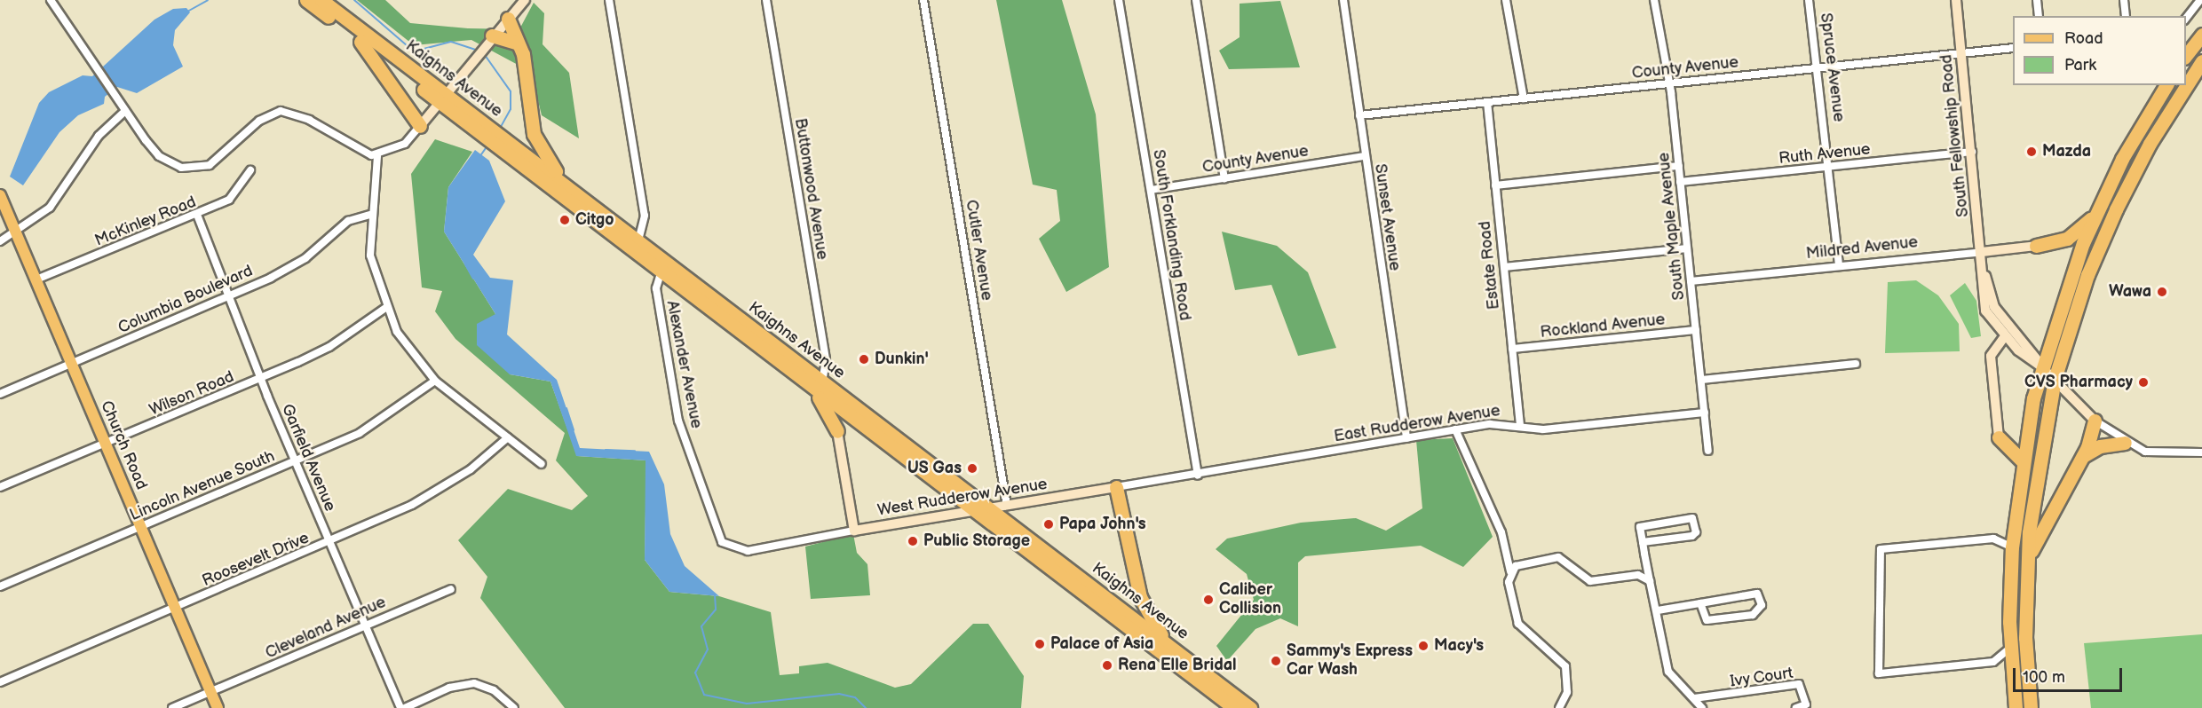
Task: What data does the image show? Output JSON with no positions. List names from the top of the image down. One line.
{"streets":{"highway":["Kaighns Avenue"],"main road":["Church Road"],"street":["Spruce Avenue","County Avenue","South Fellowship Road","Ruth Avenue","Buttonwood Avenue","Sunset Avenue","McKinley Road","South Maple Avenue","South Forklanding Road","Mildred Avenue","Cutler Avenue","Estate Road","Columbia Boulevard","Rockland Avenue","Alexander Avenue","Wilson Road","East Rudderow Avenue","Garfield Avenue","Lincoln Avenue South","West Rudderow Avenue","Roosevelt Drive","Cleveland Avenue","Ivy Court"]},"crossings":[["Spruce Avenue","County Avenue"],["Spruce Avenue","Ruth Avenue"],["Spruce Avenue","Mildred Avenue"],["County Avenue","South Fellowship Road"],["County Avenue","Sunset Avenue"],["County Avenue","South Maple Avenue"],["County Avenue","South Forklanding Road"],["County Avenue","Estate Road"],["Kaighns Avenue","Buttonwood Avenue"],["Kaighns Avenue","Alexander Avenue"],["Kaighns Avenue","West Rudderow Avenue"],["South Fellowship Road","Ruth Avenue"],["South Fellowship Road","Mildred Avenue"],["Ruth Avenue","South Maple Avenue"],["Sunset Avenue","East Rudderow Avenue"],["McKinley Road","Church Road"],["McKinley Road","Garfield Avenue"],["South Maple Avenue","Mildred Avenue"],["South Maple Avenue","Rockland Avenue"],["South Maple Avenue","East Rudderow Avenue"],["South Forklanding Road","East Rudderow Avenue"],["South Forklanding Road","West Rudderow Avenue"],["Cutler Avenue","West Rudderow Avenue"],["Estate Road","Rockland Avenue"],["Estate Road","East Rudderow Avenue"],["Columbia Boulevard","Church Road"],["Columbia Boulevard","Garfield Avenue"],["Alexander Avenue","West Rudderow Avenue"],["Wilson Road","Church Road"],["Wilson Road","Garfield Avenue"],["East Rudderow Avenue","West Rudderow Avenue"],["Church Road","Lincoln Avenue South"],["Church Road","Roosevelt Drive"],["Church Road","Cleveland Avenue"],["Garfield Avenue","Lincoln Avenue South"],["Garfield Avenue","Roosevelt Drive"],["Garfield Avenue","Cleveland Avenue"]],"places":["Mazda","Citgo","Wawa","Dunkin'","CVS Pharmacy","US Gas","Papa John's","Public Storage","Caliber Collision","Palace of Asia","Macy's","Sammy's Express Car Wash","Rena Elle Bridal"],"legend":["Road","Park"],"scale_bar":"100 m"}
